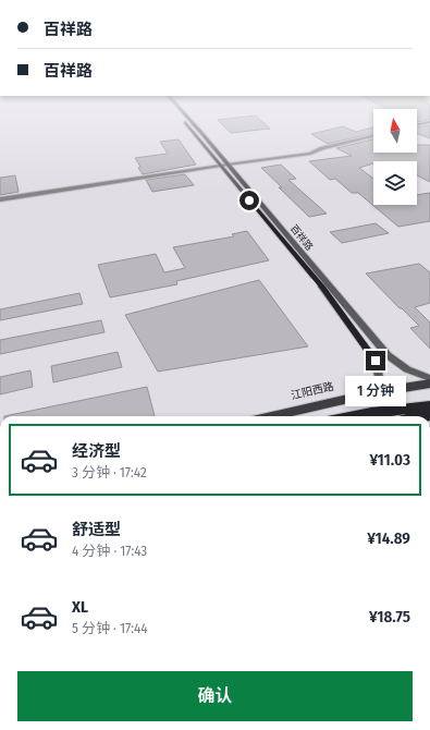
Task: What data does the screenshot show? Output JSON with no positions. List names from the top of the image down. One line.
{"streets":{"main road":["江阳西路"],"street":["百祥路"]},"crossings":[["百祥路","江阳西路"]],"north":"top","page":{"banner":["百祥路","百祥路"],"bubble":"1 分钟","list":[{"name":"经济型","note":"3 分钟 · 17:42","value":"¥11.03"},{"name":"舒适型","note":"4 分钟 · 17:43","value":"¥14.89"},{"name":"XL","note":"5 分钟 · 17:44","value":"¥18.75"}],"buttons":"确认"}}
